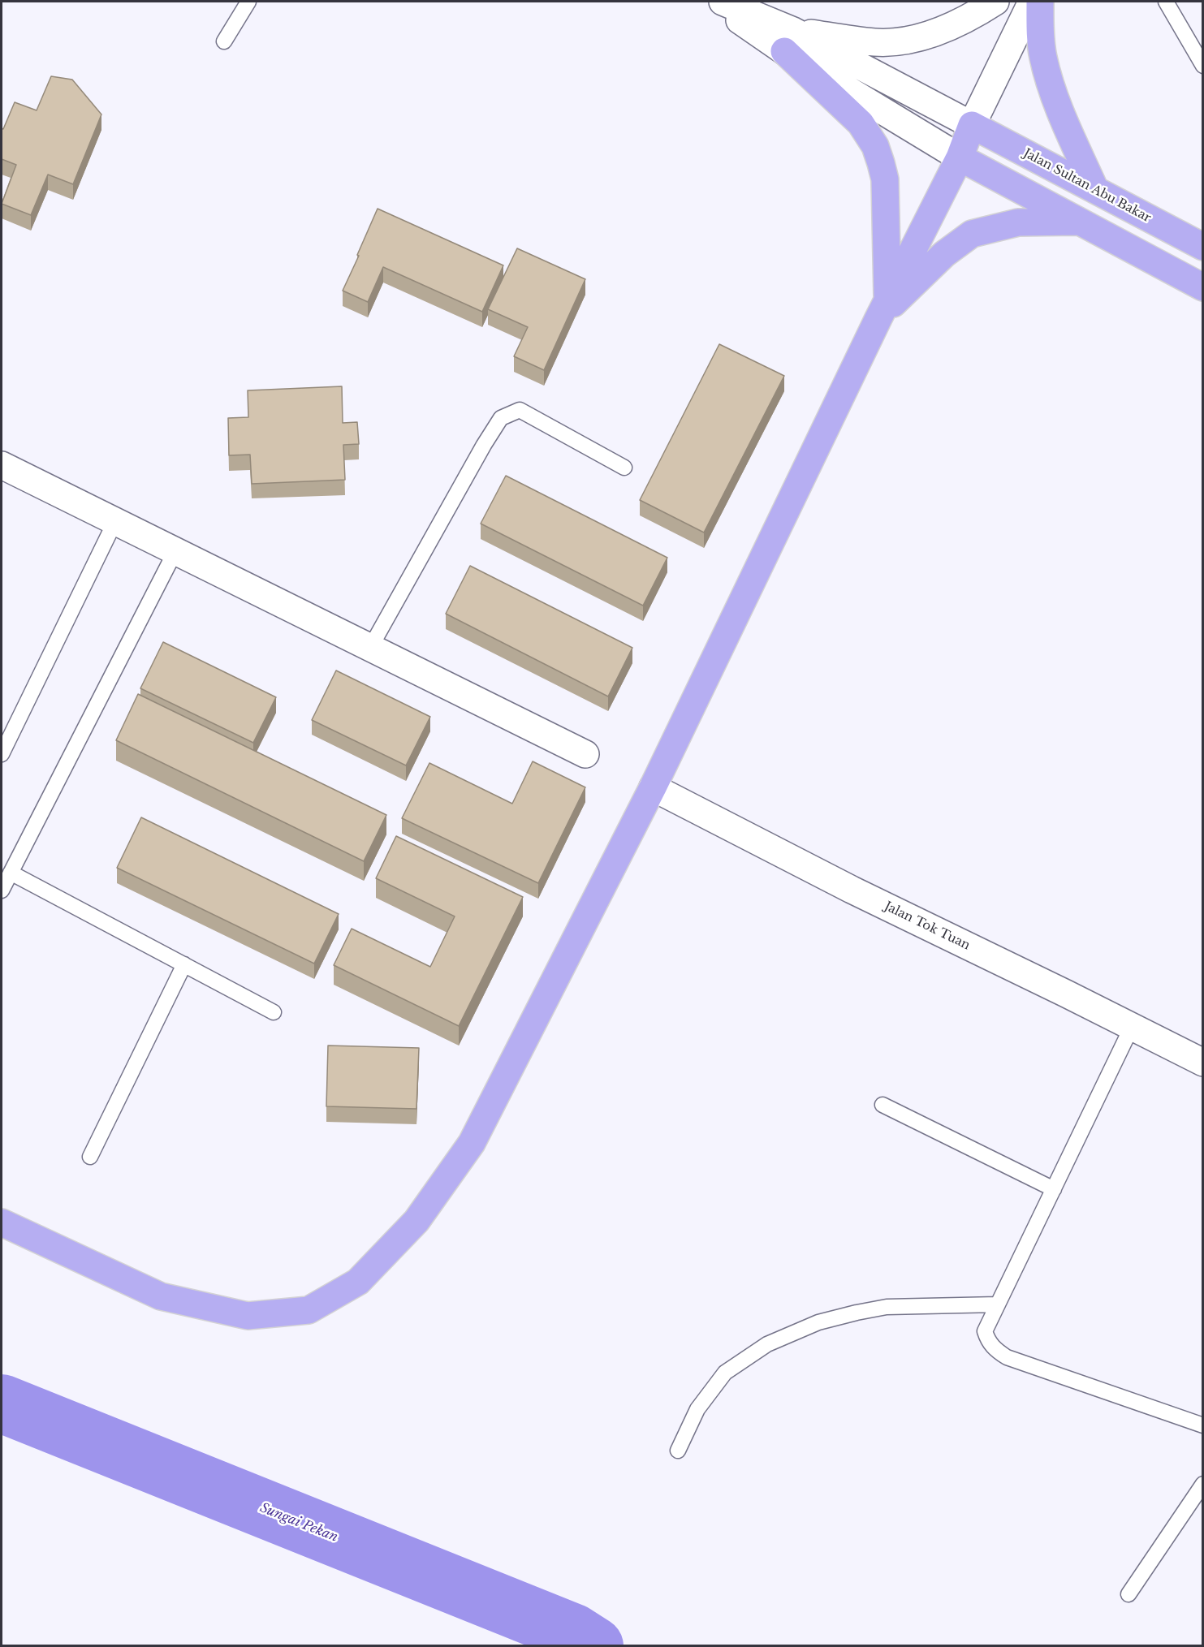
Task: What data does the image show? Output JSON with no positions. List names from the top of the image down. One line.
{"streets":{"highway":["Jalan Sultan Abu Bakar"],"street":["Jalan Tok Tuan"]},"water":["Sungai Pekan"]}
